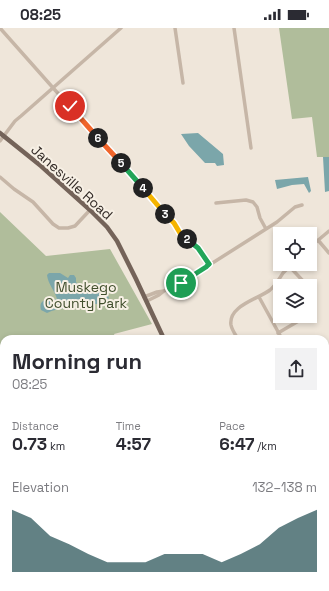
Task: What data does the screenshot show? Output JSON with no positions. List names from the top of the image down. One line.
{"streets":{"main road":["Janesville Road"]},"parks":["Muskego County Park"],"page":{"status":"08:25","pins":["6","5","4","3","2"],"heading":["Morning run","08:25"],"stats":[["Distance","0.73 km"],["Time","4:57"],["Pace","6:47 /km"]],"chart":["Elevation","132–138 m"]}}
